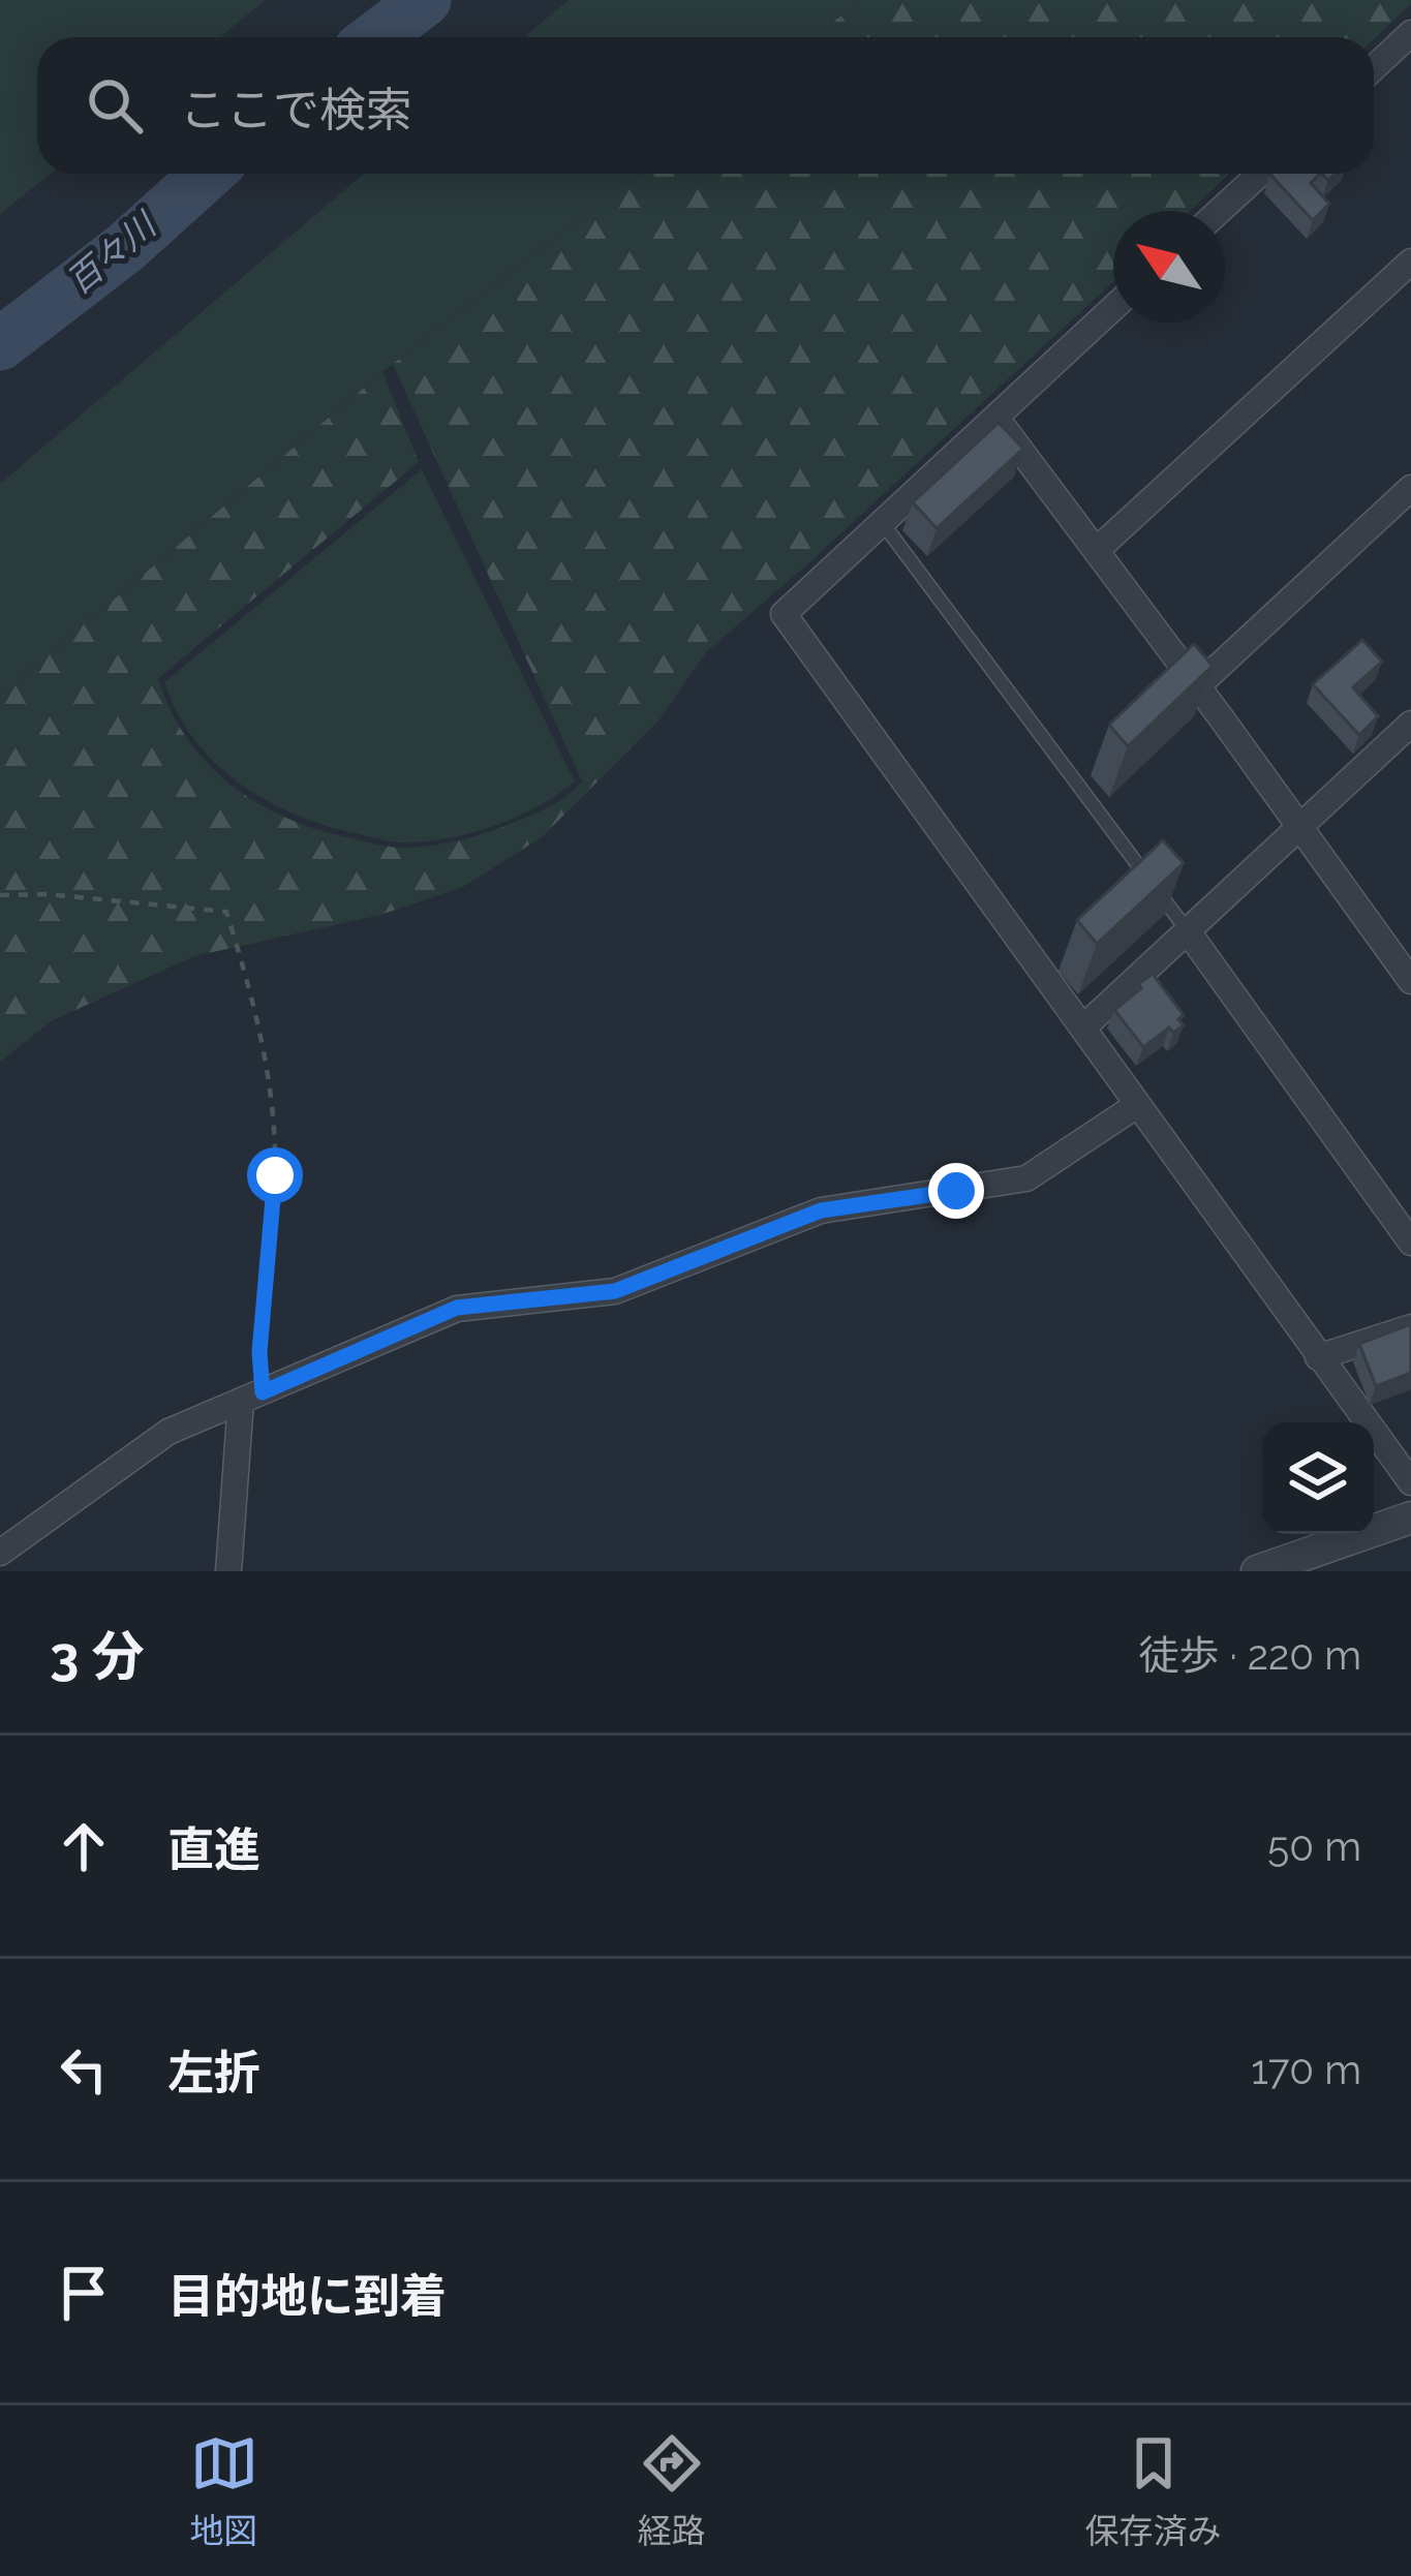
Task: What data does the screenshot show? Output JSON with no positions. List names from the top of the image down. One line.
{"water":["百々川"],"north":"top left","page":{"search":"ここで検索","heading":["3 分","徒歩 · 220 m"],"list":[["直進","50 m"],["左折","170 m"],"目的地に到着"],"nav":["地図","経路","保存済み"]}}
